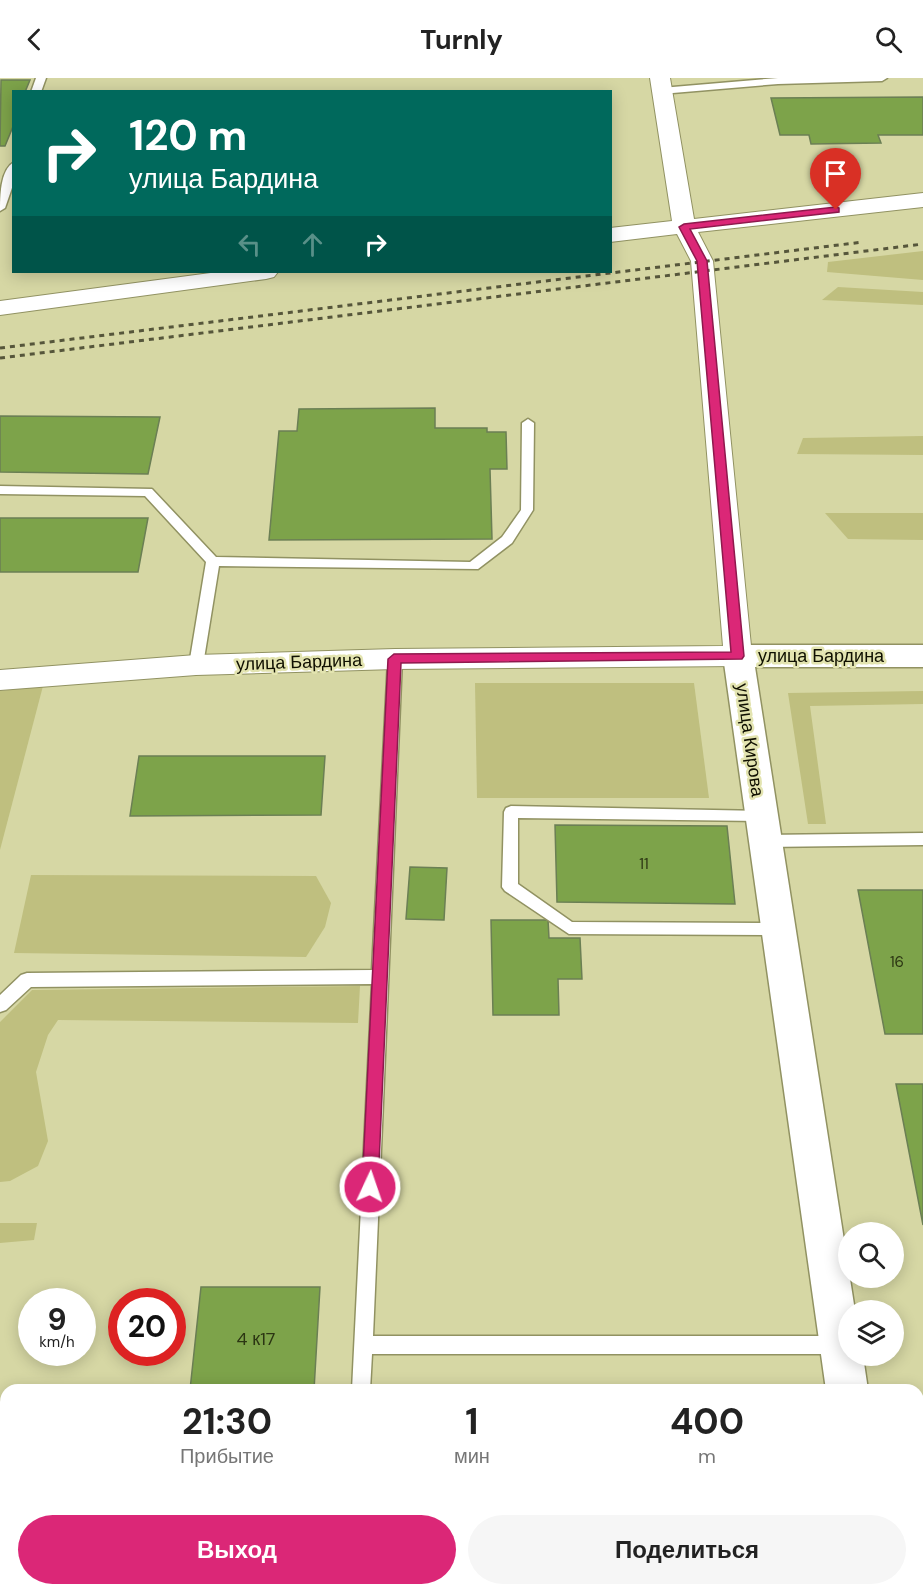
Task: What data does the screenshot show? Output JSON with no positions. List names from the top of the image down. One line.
{"streets":{"street":["улица Бардина","улица Кирова"]},"crossings":[["улица Бардина","улица Кирова"]],"house_numbers":["11","16","4 к17"],"page":{"header":"Turnly","turn":["120 m","улица Бардина"],"speed":"9 km/h","limit":"20","eta":["21:30","Прибытие","1","мин","400","m"],"buttons":["Выход","Поделиться"]}}
